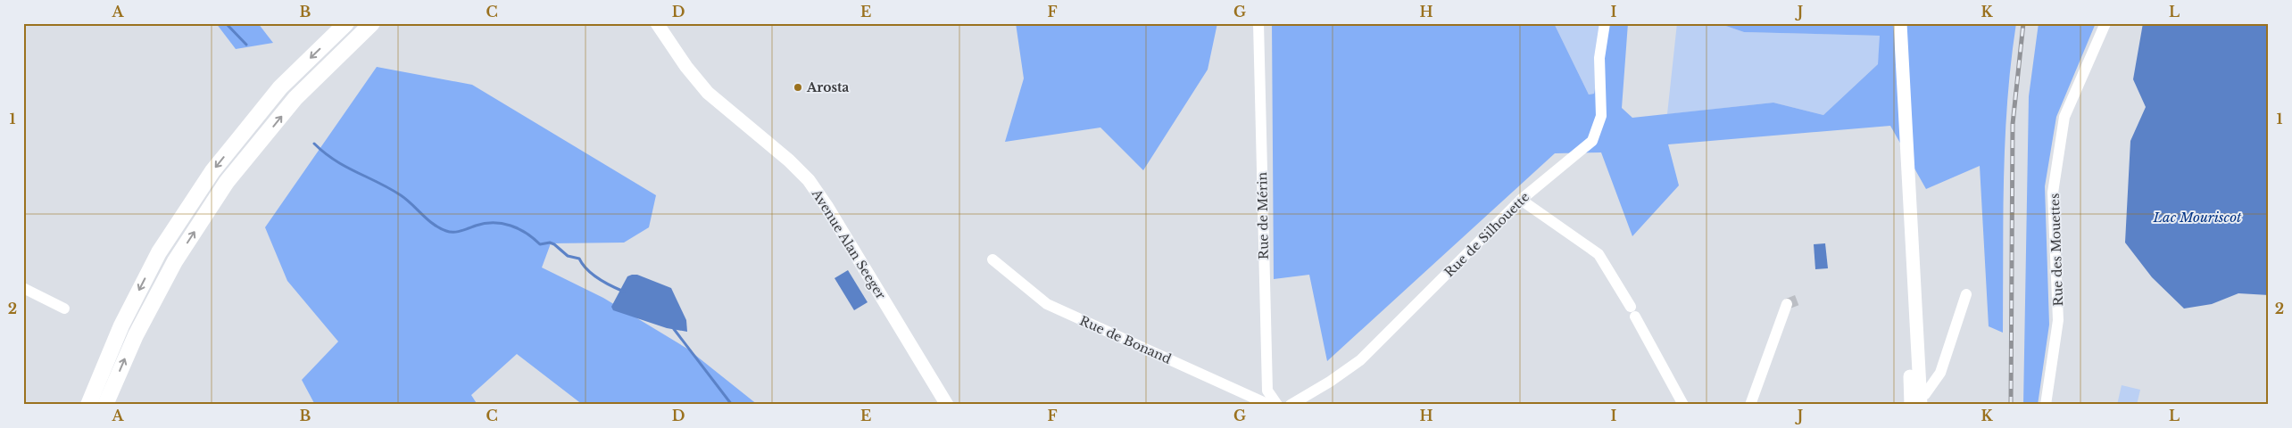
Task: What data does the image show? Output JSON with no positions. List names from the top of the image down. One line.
{"streets":{"main road":["Avenue Alan Seeger"],"street":["Rue de Mérin","Rue de Silhouette","Rue des Mouettes","Rue de Bonand"]},"water":["Lac Mouriscot"],"places":["Arosta"],"grid":{"columns":["A","B","C","D","E","F","G","H","I","J","K","L"],"rows":["1","2"]}}
